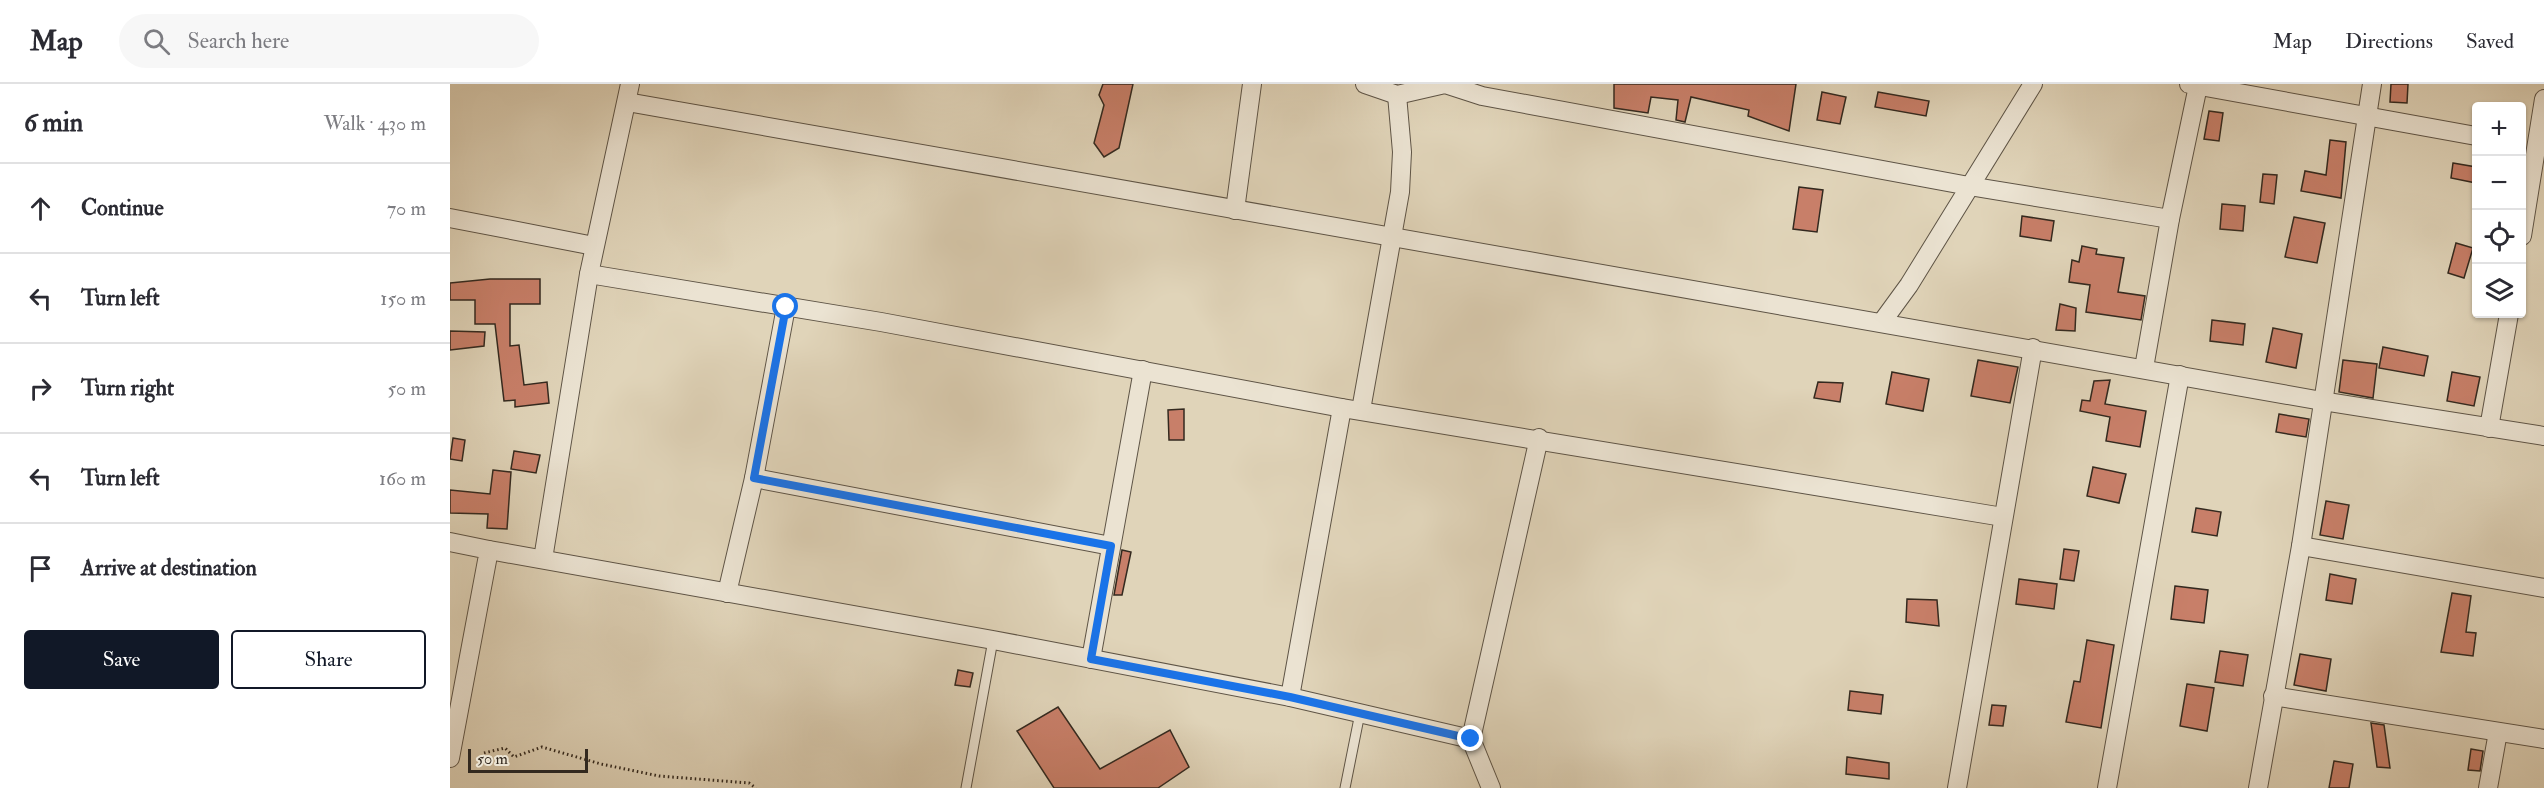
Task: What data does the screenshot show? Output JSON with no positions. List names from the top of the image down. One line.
{"scale_bar":"50 m","page":{"header":"Map","search":"Search here","nav":["Map","Directions","Saved"],"heading":["6 min","Walk · 430 m"],"map_buttons":["+","−"],"list":[["Continue","70 m"],["Turn left","150 m"],["Turn right","50 m"],["Turn left","160 m"],"Arrive at destination"],"buttons":["Save","Share"],"scale":"50 m"}}
